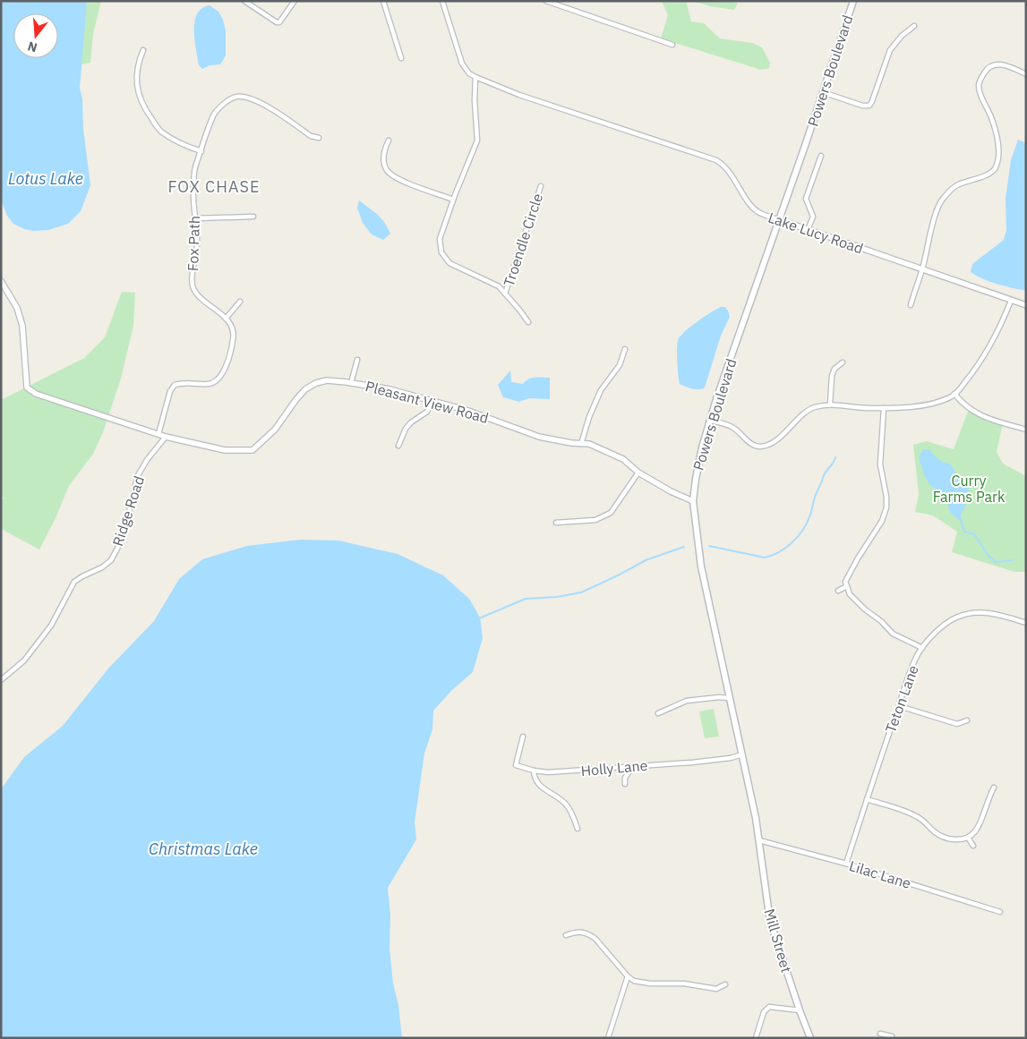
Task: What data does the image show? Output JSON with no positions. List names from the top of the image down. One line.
{"streets":{"main road":["Powers Boulevard","Mill Street"],"street":["Lake Lucy Road","Troendle Circle","Fox Path","Pleasant View Road","Ridge Road","Teton Lane","Holly Lane","Lilac Lane"]},"crossings":[["Powers Boulevard","Lake Lucy Road"],["Powers Boulevard","Pleasant View Road"],["Powers Boulevard","Holly Lane"],["Powers Boulevard","Lilac Lane"],["Powers Boulevard","Mill Street"],["Fox Path","Pleasant View Road"],["Pleasant View Road","Ridge Road"],["Teton Lane","Lilac Lane"],["Lilac Lane","Mill Street"]],"districts":["FOX CHASE"],"water":["Lotus Lake","Christmas Lake"],"parks":["Curry Farms Park"],"north":"bottom"}
